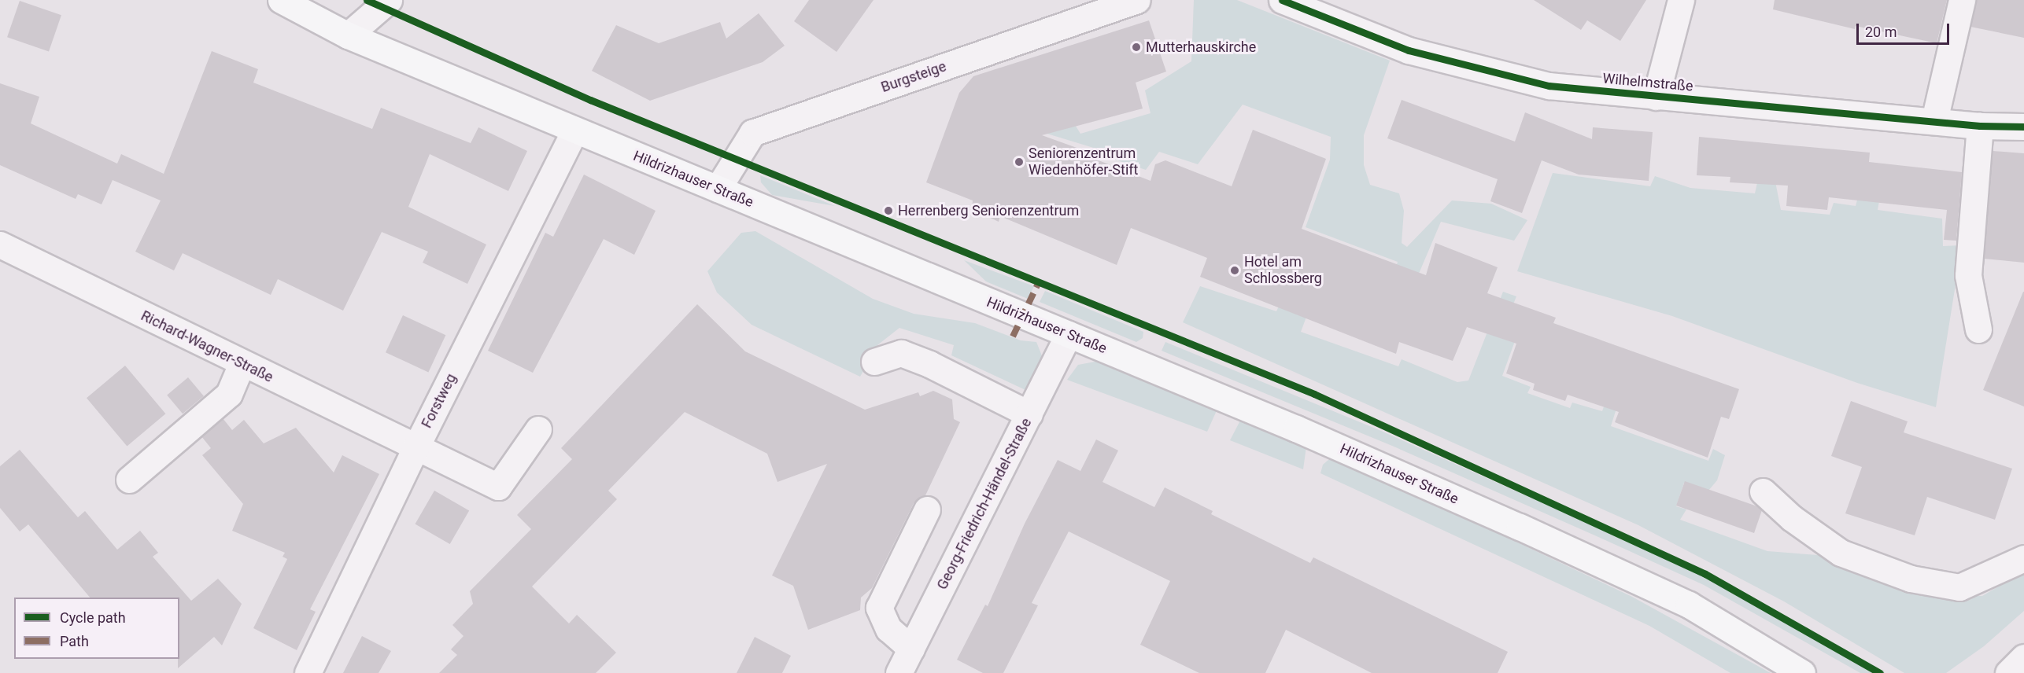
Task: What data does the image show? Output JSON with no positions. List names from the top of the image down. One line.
{"streets":{"main road":["Hildrizhauser Straße"],"street":["Burgsteige","Wilhelmstraße","Richard-Wagner-Straße","Forstweg","Georg-Friedrich-Händel-Straße"]},"crossings":[["Burgsteige","Hildrizhauser Straße"],["Hildrizhauser Straße","Forstweg"],["Hildrizhauser Straße","Georg-Friedrich-Händel-Straße"],["Richard-Wagner-Straße","Forstweg"]],"places":["Mutterhauskirche","Seniorenzentrum Wiedenhöfer-Stift","Herrenberg Seniorenzentrum","Hotel am Schlossberg"],"legend":["Cycle path","Path"],"scale_bar":"20 m"}
